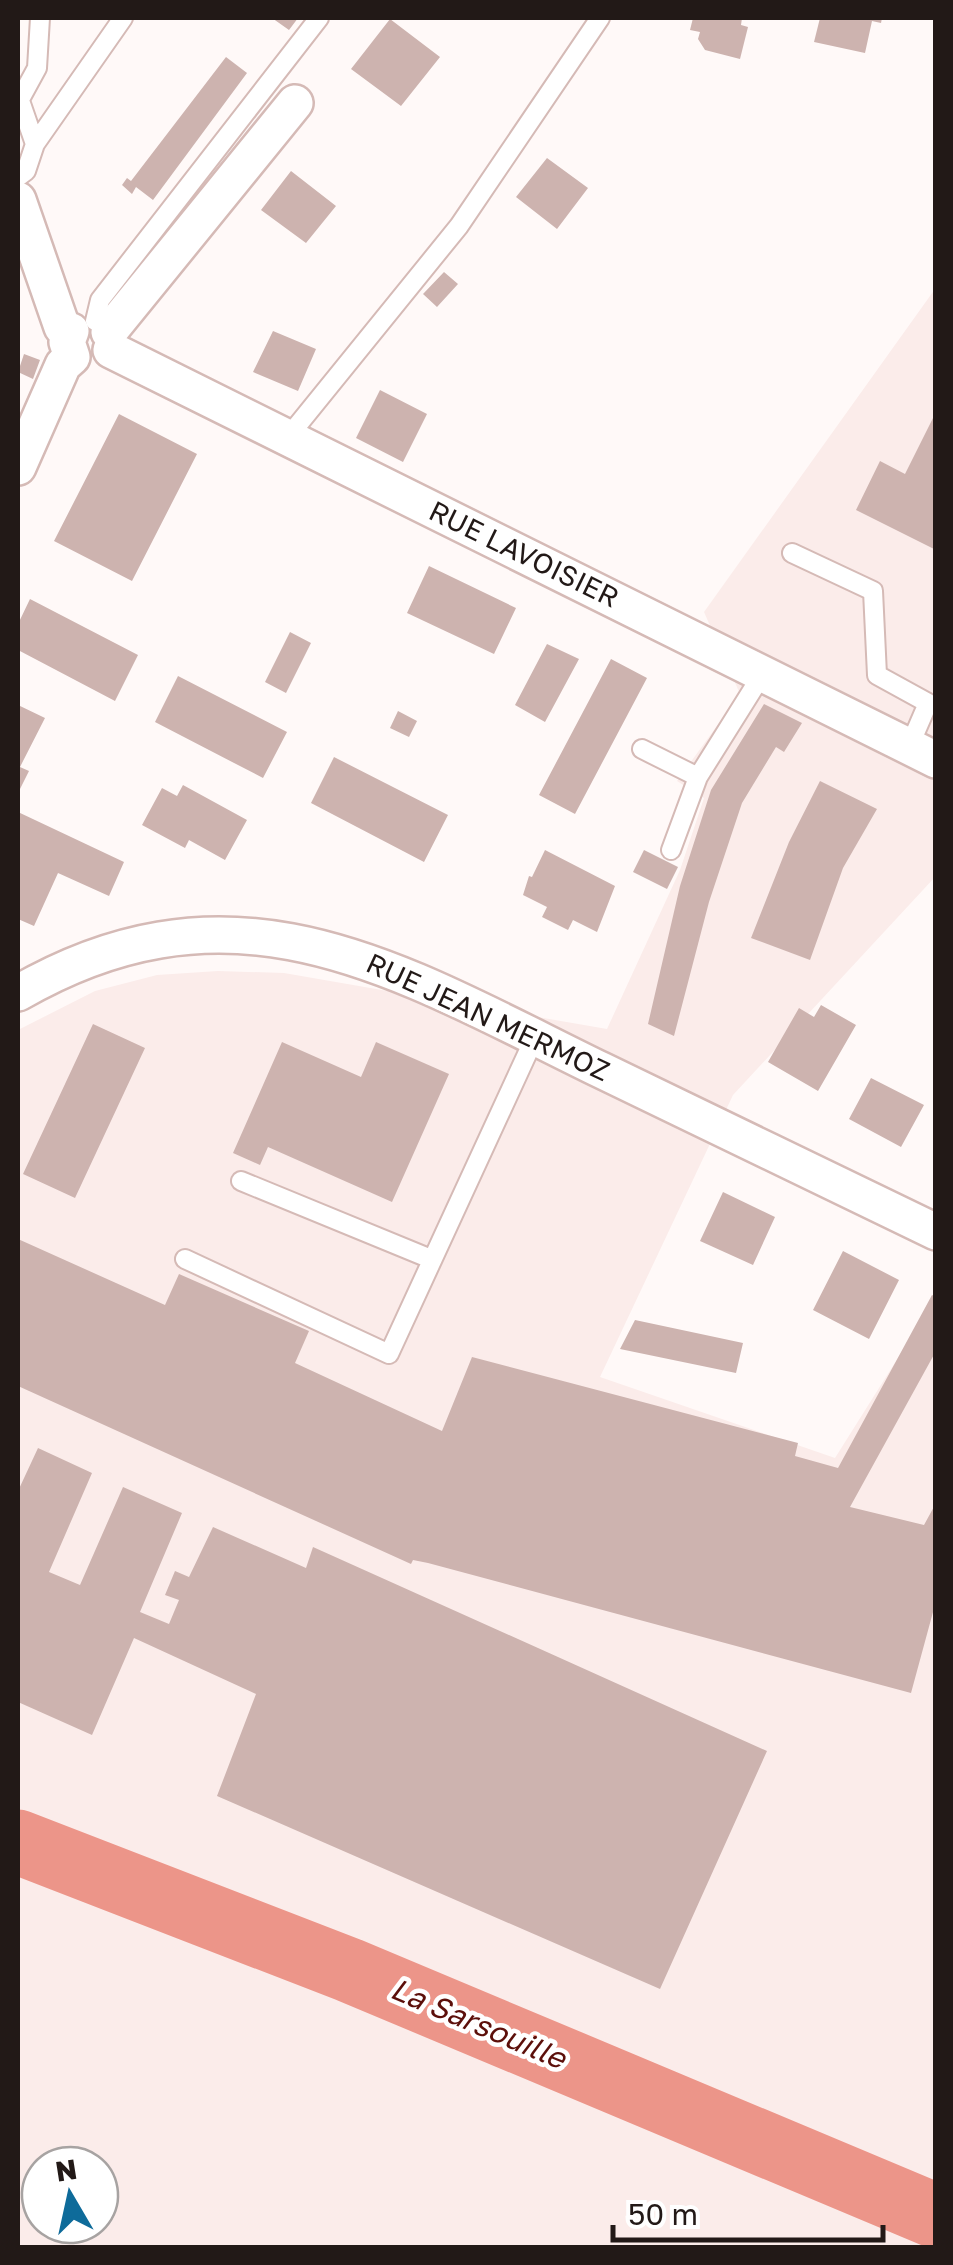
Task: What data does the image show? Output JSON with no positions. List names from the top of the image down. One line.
{"streets":{"street":["RUE LAVOISIER","RUE JEAN MERMOZ"]},"water":["La Sarsouille"],"scale_bar":"50 m","north":"top"}
